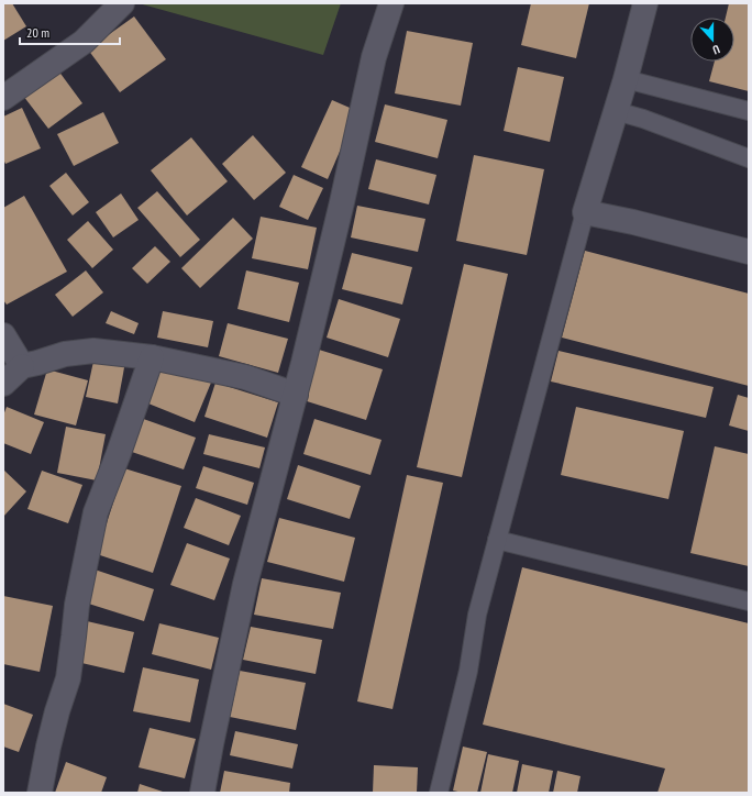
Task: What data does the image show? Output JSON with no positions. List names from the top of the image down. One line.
{"scale_bar":"20 m","north":"bottom"}
